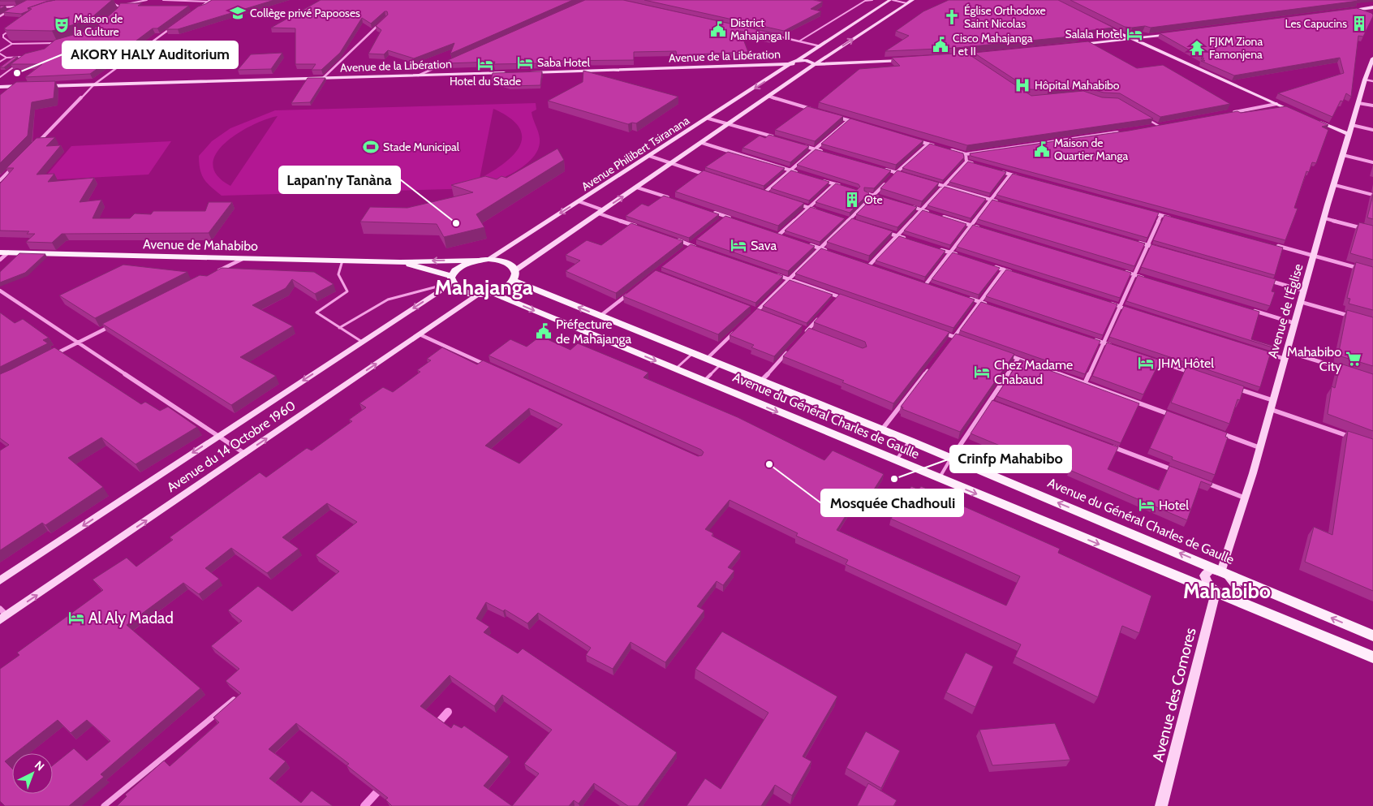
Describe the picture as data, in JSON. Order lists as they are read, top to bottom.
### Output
{
  "streets": {
    "main road": [
      "Avenue de la Libération",
      "Avenue Philibert Tsiranana",
      "Avenue de Mahabibo",
      "Avenue de l'Église",
      "Avenue du Général Charles de Gaulle",
      "Avenue du 14 Octobre 1960",
      "Avenue des Comores"
    ]
  },
  "crossings": [
    ["Avenue de la Libération", "Avenue Philibert Tsiranana"],
    ["Avenue Philibert Tsiranana", "Avenue du Général Charles de Gaulle"],
    ["Avenue Philibert Tsiranana", "Avenue du 14 Octobre 1960"],
    ["Avenue de l'Église", "Avenue du Général Charles de Gaulle"],
    ["Avenue du Général Charles de Gaulle", "Avenue du 14 Octobre 1960"],
    ["Avenue du Général Charles de Gaulle", "Avenue des Comores"]
  ],
  "districts": ["Mahajanga", "Mahabibo"],
  "places": {
    "school or university": ["Collège privé Papooses"],
    "church": ["Église Orthodoxe Saint Nicolas"],
    "building": ["Les Capucins", "Ote"],
    "theatre": ["Maison de la Culture"],
    "public building": [
      "District Mahajanga II",
      "Cisco Mahajanga I et II",
      "Maison de Quartier Manga",
      "Préfecture de Mahajanga"
    ],
    "hotel": [
      "Salala Hotel",
      "Saba Hotel",
      "Hotel du Stade",
      "Sava",
      "JHM Hôtel",
      "Chez Madame Chabaud",
      "Hotel",
      "Al Aly Madad"
    ],
    "temple": ["FJKM Ziona Famonjena"],
    "other": [
      "AKORY HALY Auditorium",
      "Lapan'ny Tanàna",
      "Mosquée Chadhouli",
      "Crinfp Mahabibo"
    ],
    "hospital": ["Hôpital Mahabibo"],
    "sports": ["Stade Municipal"],
    "supermarket": ["Mahabibo City"]
  },
  "north": "top right"
}
